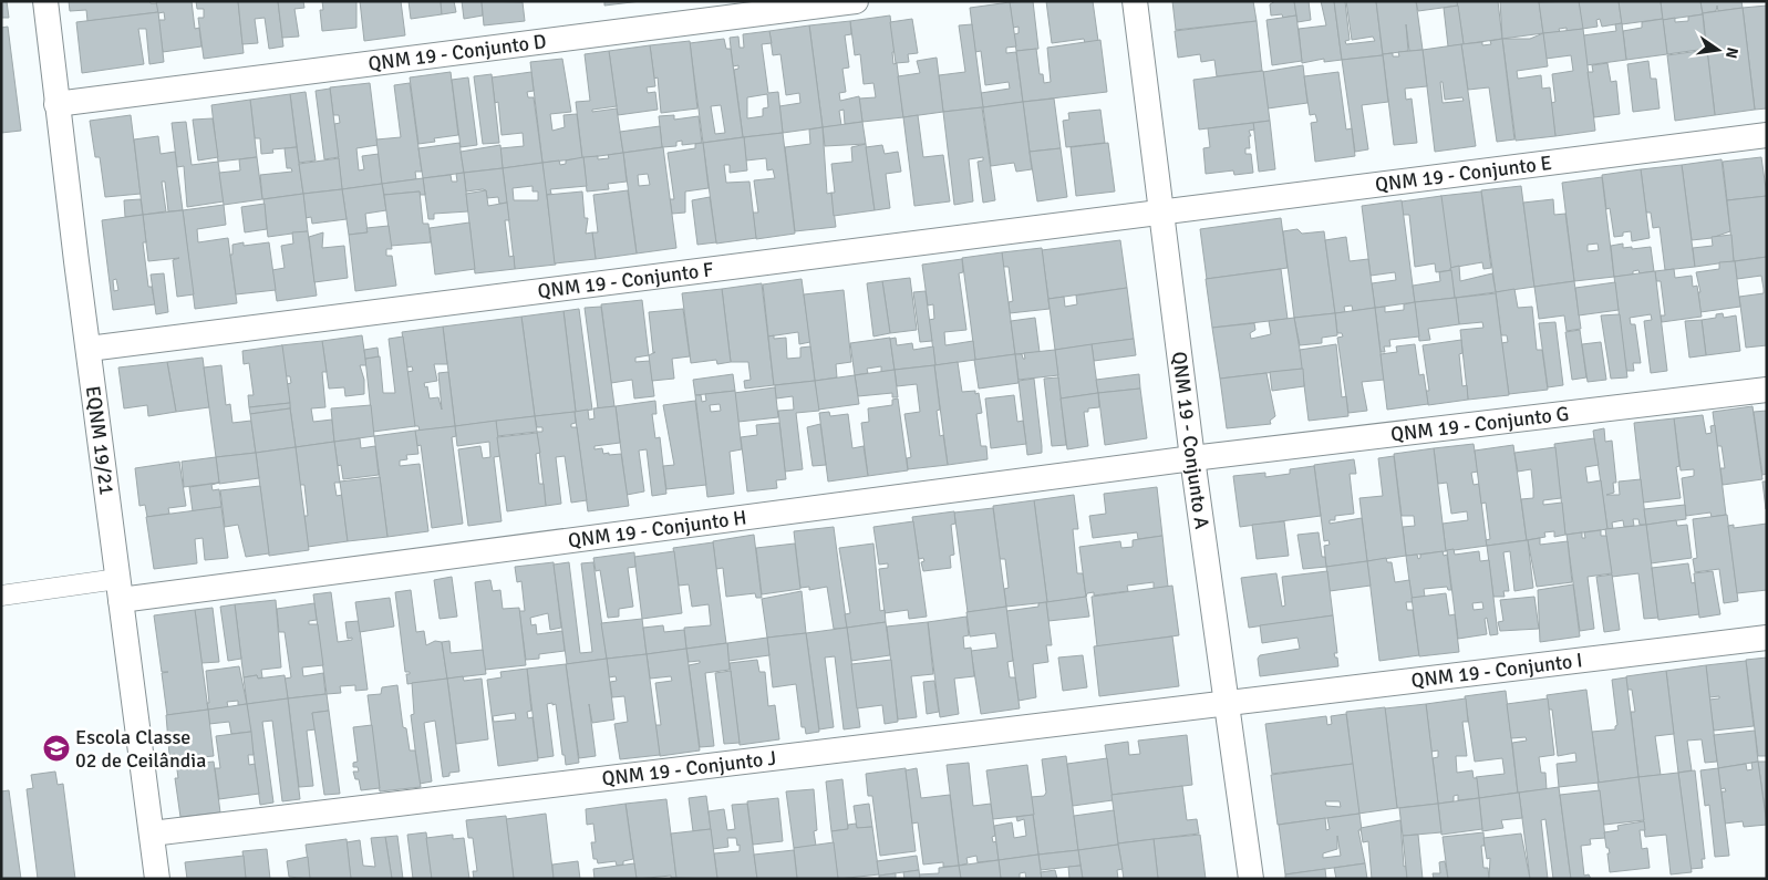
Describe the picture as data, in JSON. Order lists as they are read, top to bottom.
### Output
{
  "streets": {
    "street": [
      "QNM 19 - Conjunto D",
      "QNM 19 - Conjunto E",
      "QNM 19 - Conjunto F",
      "QNM 19 - Conjunto G",
      "EQNM 19/21",
      "QNM 19 - Conjunto A",
      "QNM 19 - Conjunto H",
      "QNM 19 - Conjunto I",
      "QNM 19 - Conjunto J"
    ]
  },
  "crossings": [
    ["QNM 19 - Conjunto D", "EQNM 19/21"],
    ["QNM 19 - Conjunto E", "QNM 19 - Conjunto F"],
    ["QNM 19 - Conjunto E", "QNM 19 - Conjunto A"],
    ["QNM 19 - Conjunto F", "EQNM 19/21"],
    ["QNM 19 - Conjunto F", "QNM 19 - Conjunto A"],
    ["QNM 19 - Conjunto G", "QNM 19 - Conjunto A"],
    ["QNM 19 - Conjunto G", "QNM 19 - Conjunto H"],
    ["EQNM 19/21", "QNM 19 - Conjunto H"],
    ["EQNM 19/21", "QNM 19 - Conjunto J"],
    ["QNM 19 - Conjunto A", "QNM 19 - Conjunto H"],
    ["QNM 19 - Conjunto A", "QNM 19 - Conjunto I"],
    ["QNM 19 - Conjunto A", "QNM 19 - Conjunto J"],
    ["QNM 19 - Conjunto I", "QNM 19 - Conjunto J"]
  ],
  "places": {
    "school or university": ["Escola Classe 02 de Ceilândia"]
  },
  "north": "right"
}
